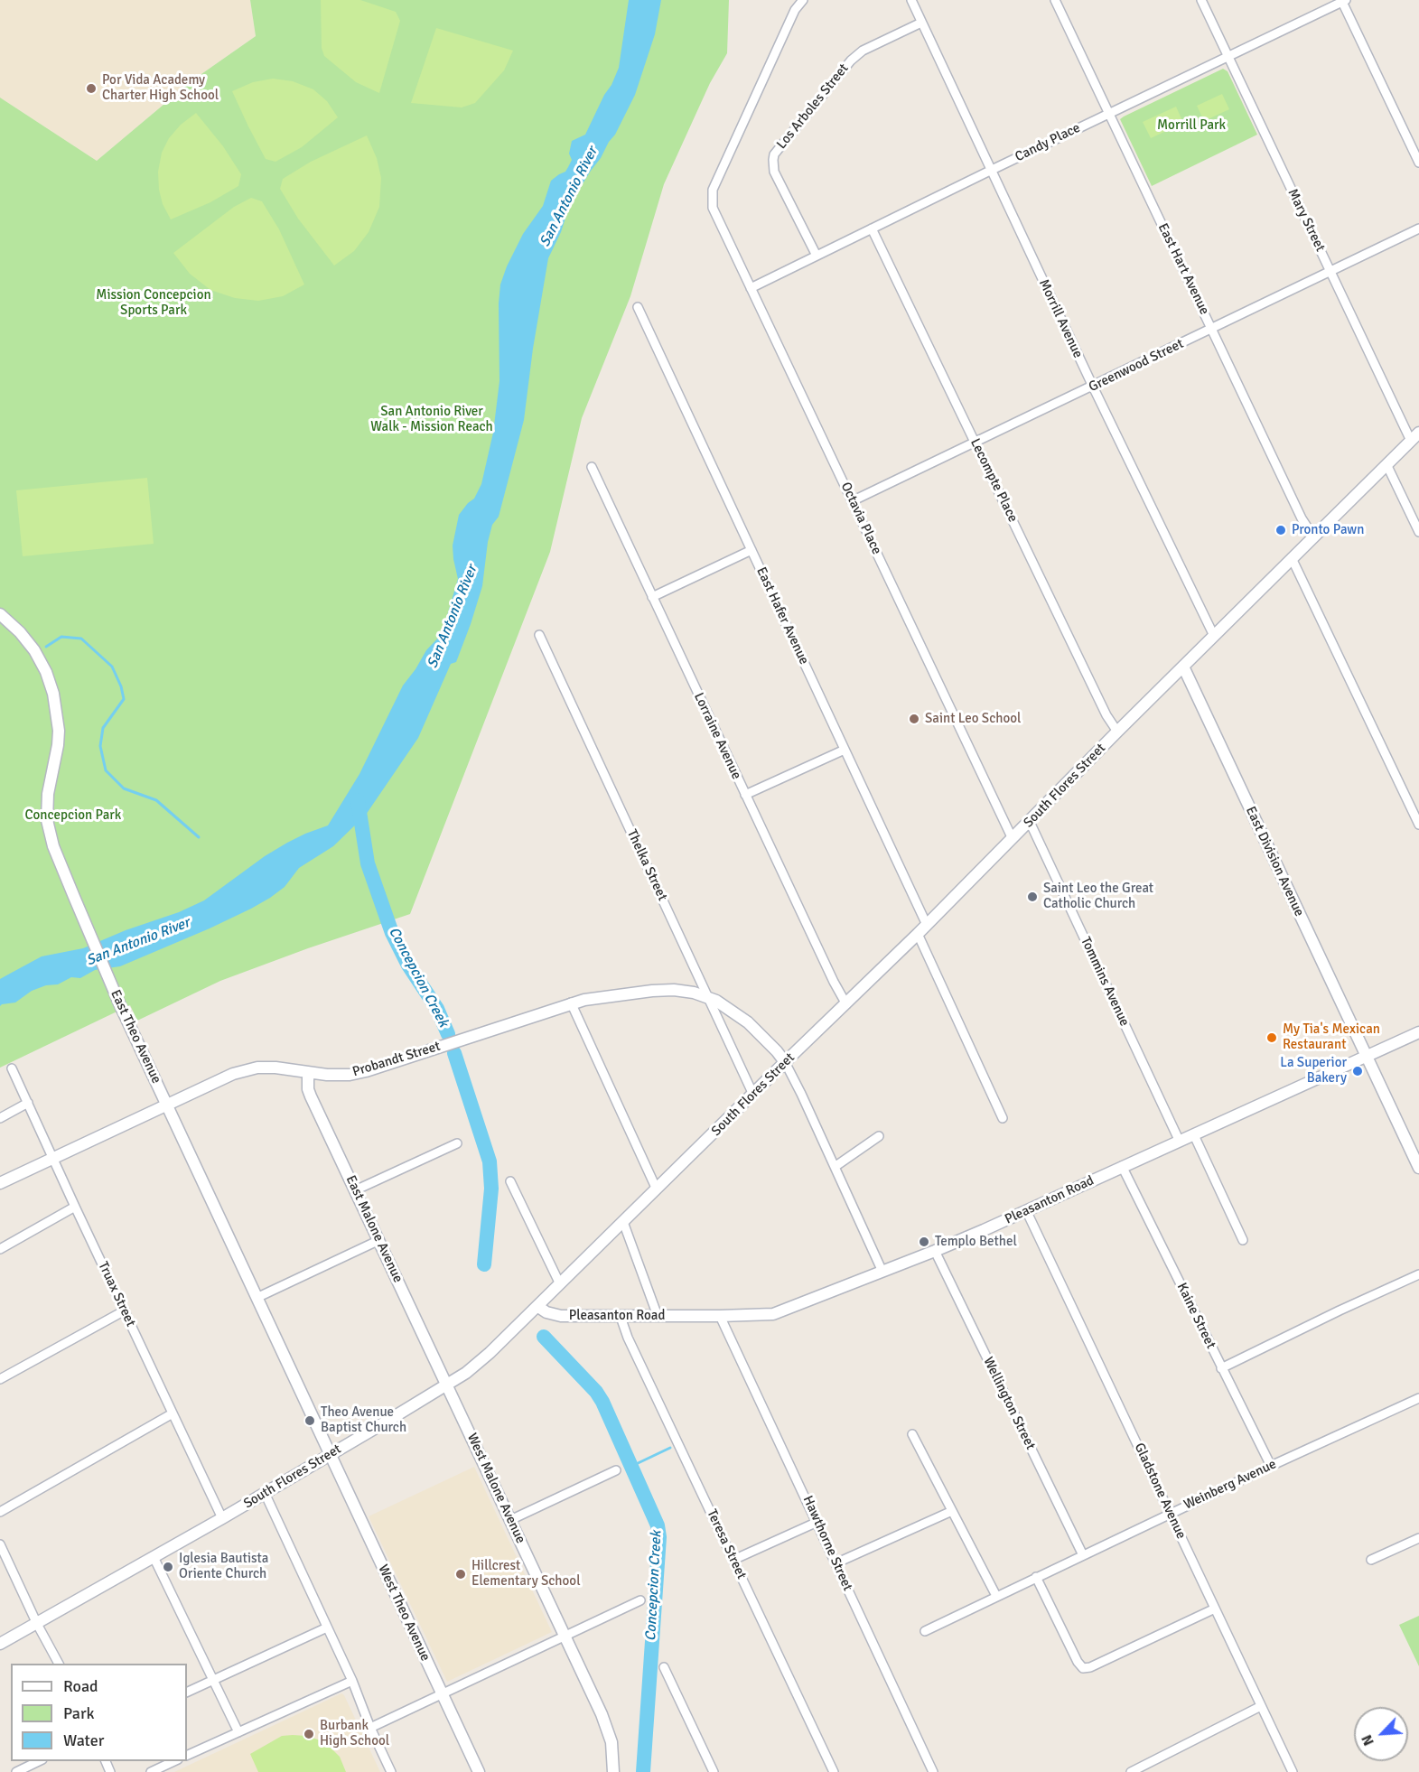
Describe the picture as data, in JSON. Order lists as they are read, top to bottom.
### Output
{
  "streets": {
    "main road": [
      "South Flores Street",
      "East Division Avenue",
      "East Theo Avenue",
      "Probandt Street",
      "Pleasanton Road",
      "East Malone Avenue",
      "West Malone Avenue",
      "West Theo Avenue"
    ],
    "street": [
      "Los Arboles Street",
      "Candy Place",
      "Mary Street",
      "East Hart Avenue",
      "Morrill Avenue",
      "Greenwood Street",
      "Lecompte Place",
      "Octavia Place",
      "East Hafer Avenue",
      "Lorraine Avenue",
      "Thelka Street",
      "Tommins Avenue",
      "Truax Street",
      "Kaine Street",
      "Wellington Street",
      "Weinberg Avenue",
      "Gladstone Avenue",
      "Hawthorne Street",
      "Teresa Street"
    ]
  },
  "crossings": [
    ["Los Arboles Street", "Candy Place"],
    ["Los Arboles Street", "Morrill Avenue"],
    ["Candy Place", "Mary Street"],
    ["Candy Place", "East Hart Avenue"],
    ["Candy Place", "Morrill Avenue"],
    ["Candy Place", "Lecompte Place"],
    ["Candy Place", "Octavia Place"],
    ["Mary Street", "Greenwood Street"],
    ["Mary Street", "South Flores Street"],
    ["East Hart Avenue", "Greenwood Street"],
    ["East Hart Avenue", "South Flores Street"],
    ["Morrill Avenue", "Greenwood Street"],
    ["Morrill Avenue", "South Flores Street"],
    ["Greenwood Street", "Lecompte Place"],
    ["Greenwood Street", "Octavia Place"],
    ["Lecompte Place", "South Flores Street"],
    ["Octavia Place", "South Flores Street"],
    ["East Hafer Avenue", "South Flores Street"],
    ["Lorraine Avenue", "South Flores Street"],
    ["South Flores Street", "East Division Avenue"],
    ["South Flores Street", "Thelka Street"],
    ["South Flores Street", "Tommins Avenue"],
    ["South Flores Street", "East Theo Avenue"],
    ["South Flores Street", "Probandt Street"],
    ["South Flores Street", "Pleasanton Road"],
    ["South Flores Street", "East Malone Avenue"],
    ["South Flores Street", "Truax Street"],
    ["South Flores Street", "West Malone Avenue"],
    ["South Flores Street", "West Theo Avenue"],
    ["East Division Avenue", "Pleasanton Road"],
    ["Thelka Street", "Probandt Street"],
    ["Tommins Avenue", "Pleasanton Road"],
    ["East Theo Avenue", "Probandt Street"],
    ["East Theo Avenue", "West Theo Avenue"],
    ["Probandt Street", "East Malone Avenue"],
    ["Probandt Street", "Truax Street"],
    ["Pleasanton Road", "Kaine Street"],
    ["Pleasanton Road", "Wellington Street"],
    ["Pleasanton Road", "Gladstone Avenue"],
    ["Pleasanton Road", "Hawthorne Street"],
    ["Pleasanton Road", "Teresa Street"],
    ["East Malone Avenue", "West Malone Avenue"],
    ["Kaine Street", "Weinberg Avenue"],
    ["Wellington Street", "Weinberg Avenue"],
    ["Weinberg Avenue", "Gladstone Avenue"]
  ],
  "water": ["San Antonio River", "Concepcion Creek"],
  "parks": [
    "Morrill Park",
    "Mission Concepcion Sports Park",
    "San Antonio River Walk - Mission Reach",
    "Concepcion Park"
  ],
  "places": [
    "Por Vida Academy Charter High School",
    "Pronto Pawn",
    "Saint Leo School",
    "Saint Leo the Great Catholic Church",
    "My Tia's Mexican Restaurant",
    "La Superior Bakery",
    "Templo Bethel",
    "Theo Avenue Baptist Church",
    "Iglesia Bautista Oriente Church",
    "Hillcrest Elementary School",
    "Burbank High School"
  ],
  "legend": ["Road", "Park", "Water"],
  "north": "bottom left"
}
